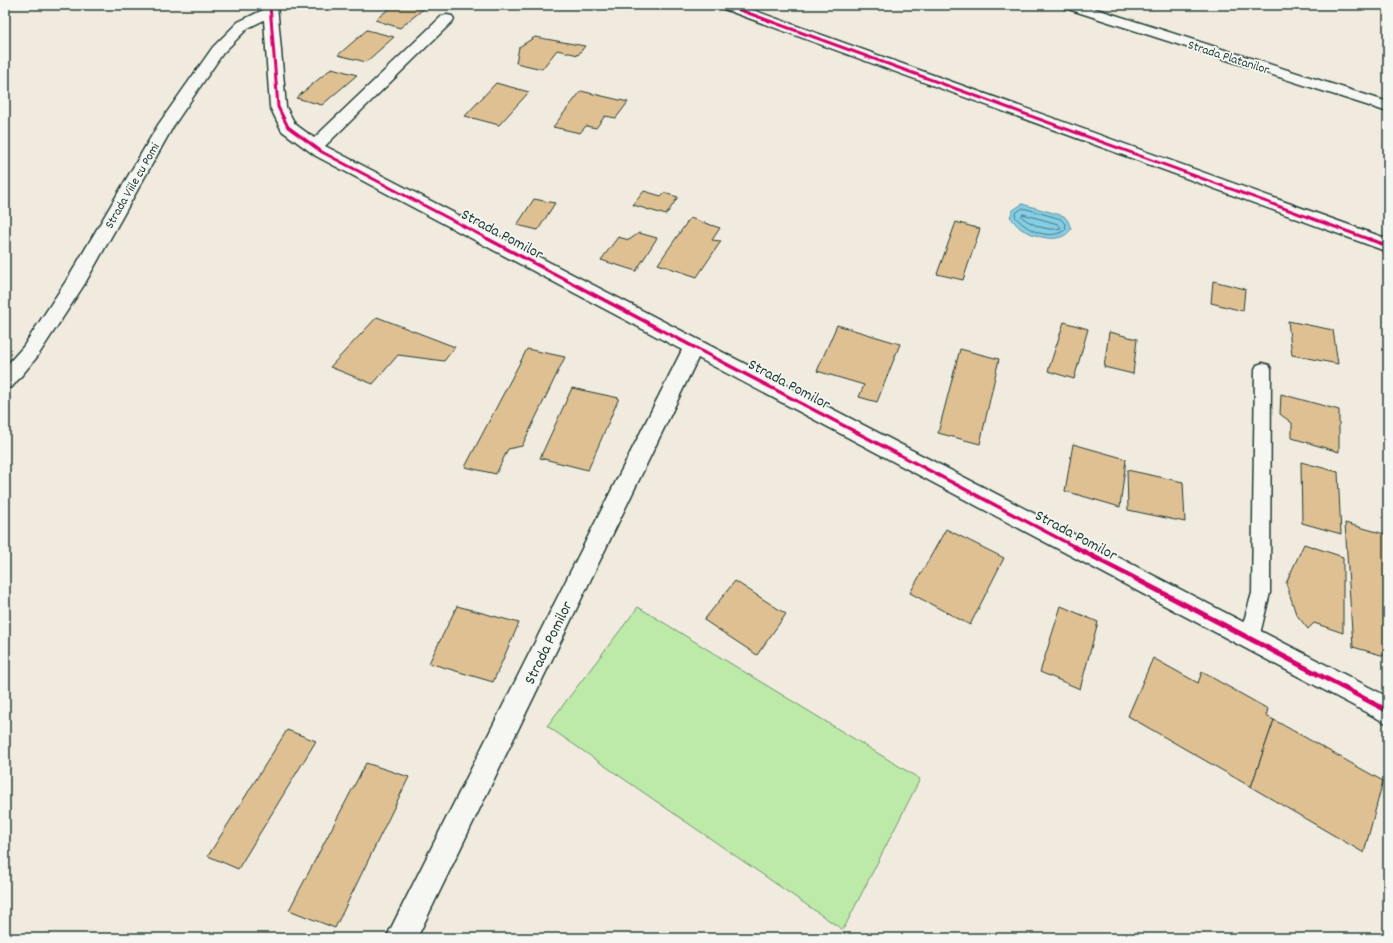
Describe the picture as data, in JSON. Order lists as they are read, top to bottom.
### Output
{
  "streets": {
    "street": ["Strada Platanilor", "Strada Viile cu Pomi", "Strada Pomilor"]
  },
  "crossings": [
    ["Strada Viile cu Pomi", "Strada Pomilor"]
  ]
}
